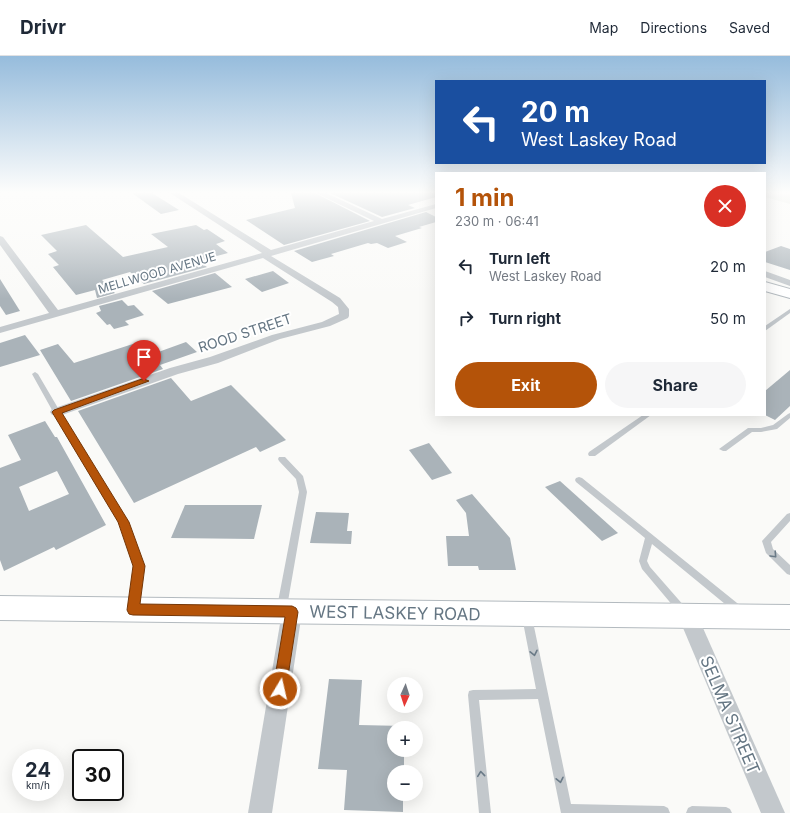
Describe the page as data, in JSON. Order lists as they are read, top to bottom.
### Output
{
  "streets": {
    "main road": ["WEST LASKEY ROAD"],
    "street": ["MELLWOOD AVENUE", "ROOD STREET", "SELMA STREET"]
  },
  "crossings": [
    ["MELLWOOD AVENUE", "ROOD STREET"],
    ["WEST LASKEY ROAD", "SELMA STREET"]
  ],
  "north": "bottom",
  "page": {
    "header": "Drivr",
    "nav": ["Map", "Directions", "Saved"],
    "turn": ["20 m", "West Laskey Road"],
    "heading": ["1 min", "230 m · 06:41"],
    "list": [
      {
        "name": "Turn left",
        "note": "West Laskey Road",
        "value": "20 m"
      },
      {
        "name": "Turn right",
        "value": "50 m"
      }
    ],
    "buttons": ["Exit", "Share"],
    "map_buttons": ["+", "−"],
    "speed": "24 km/h",
    "limit": "30"
  }
}
